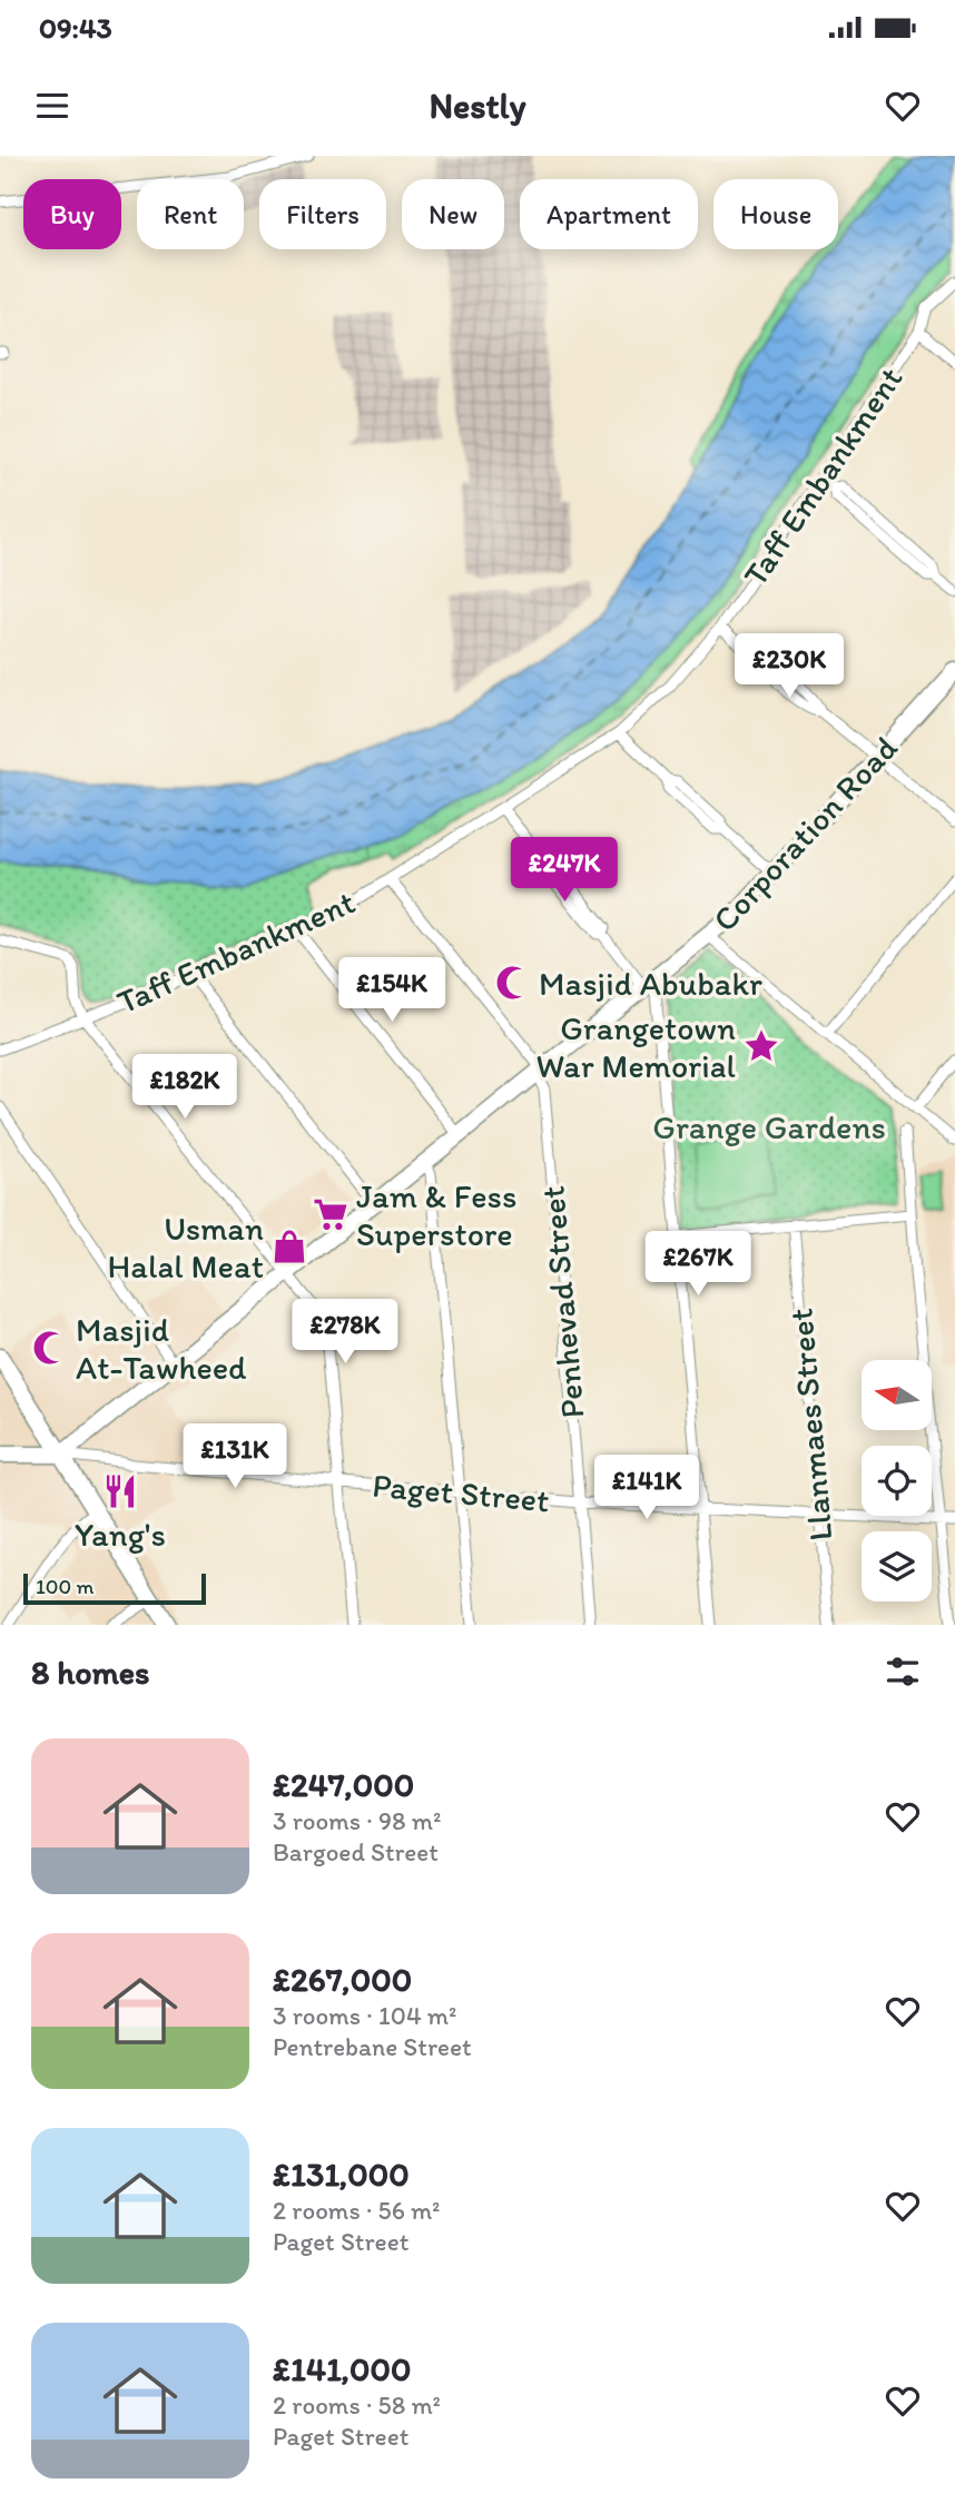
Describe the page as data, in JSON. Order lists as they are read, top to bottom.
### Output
{
  "streets": {
    "main road": ["Corporation Road"],
    "street": [
      "Taff Embankment",
      "Penhevad Street",
      "Llanmaes Street",
      "Paget Street"
    ]
  },
  "crossings": [
    ["Corporation Road", "Penhevad Street"],
    ["Corporation Road", "Paget Street"],
    ["Penhevad Street", "Paget Street"],
    ["Llanmaes Street", "Paget Street"]
  ],
  "parks": ["Grange Gardens"],
  "places": {
    "mosque": ["Masjid Abubakr", "Masjid At-Tawheed"],
    "place": ["Grangetown War Memorial"],
    "supermarket": ["Jam & Fess Superstore"],
    "shop": ["Usman Halal Meat"],
    "restaurant": ["Yang's"]
  },
  "scale_bar": "100 m",
  "north": "left",
  "page": {
    "status": "09:43",
    "header": "Nestly",
    "chip": [
      "Buy",
      "Rent",
      "Filters",
      "New",
      "Apartment",
      "House"
    ],
    "price": [
      "£230K",
      "£247K",
      "£154K",
      "£182K",
      "£267K",
      "£278K",
      "£131K",
      "£141K"
    ],
    "scale": "100 m",
    "heading": "8 homes",
    "list": [
      {
        "name": "£247,000",
        "note": "3 rooms · 98 m² · Bargoed Street"
      },
      {
        "name": "£267,000",
        "note": "3 rooms · 104 m² · Pentrebane Street"
      },
      {
        "name": "£131,000",
        "note": "2 rooms · 56 m² · Paget Street"
      },
      {
        "name": "£141,000",
        "note": "2 rooms · 58 m² · Paget Street"
      }
    ]
  }
}
